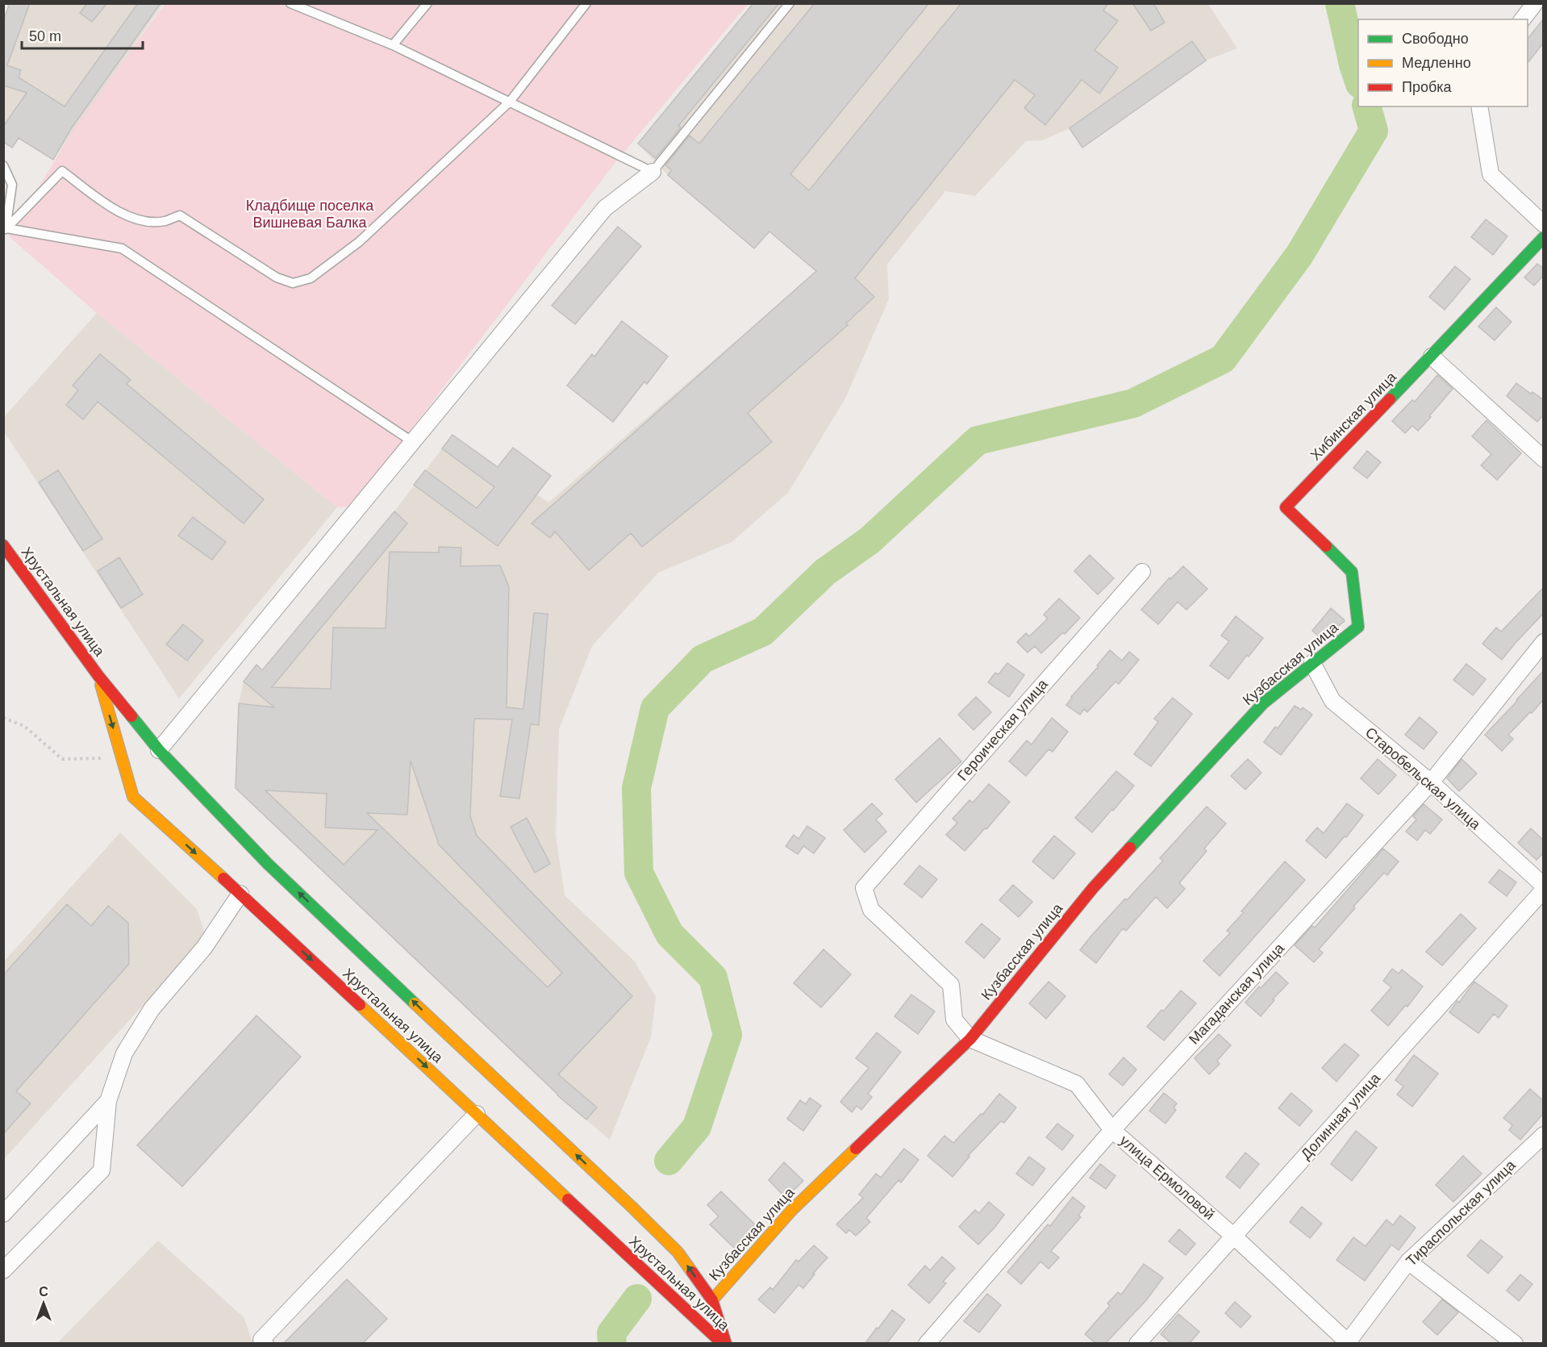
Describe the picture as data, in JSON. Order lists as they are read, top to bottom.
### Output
{
  "streets": {
    "street": [
      "Хибинская улица",
      "Хрустальная улица",
      "Кузбасская улица",
      "Героическая улица",
      "Старобельская улица",
      "Магаданская улица",
      "Долинная улица",
      "улица Ермоловой",
      "Тираспольская улица"
    ]
  },
  "crossings": [
    ["Хибинская улица", "Кузбасская улица"],
    ["Хрустальная улица", "Кузбасская улица"],
    ["Кузбасская улица", "Героическая улица"],
    ["Кузбасская улица", "Старобельская улица"],
    ["Кузбасская улица", "улица Ермоловой"],
    ["Героическая улица", "улица Ермоловой"],
    ["Старобельская улица", "Магаданская улица"],
    ["Старобельская улица", "Долинная улица"],
    ["Магаданская улица", "улица Ермоловой"],
    ["Долинная улица", "улица Ермоловой"],
    ["улица Ермоловой", "Тираспольская улица"]
  ],
  "parks": ["Кладбище поселка Вишневая Балка"],
  "legend": ["Свободно", "Медленно", "Пробка"],
  "scale_bar": "50 m",
  "north": "top"
}
